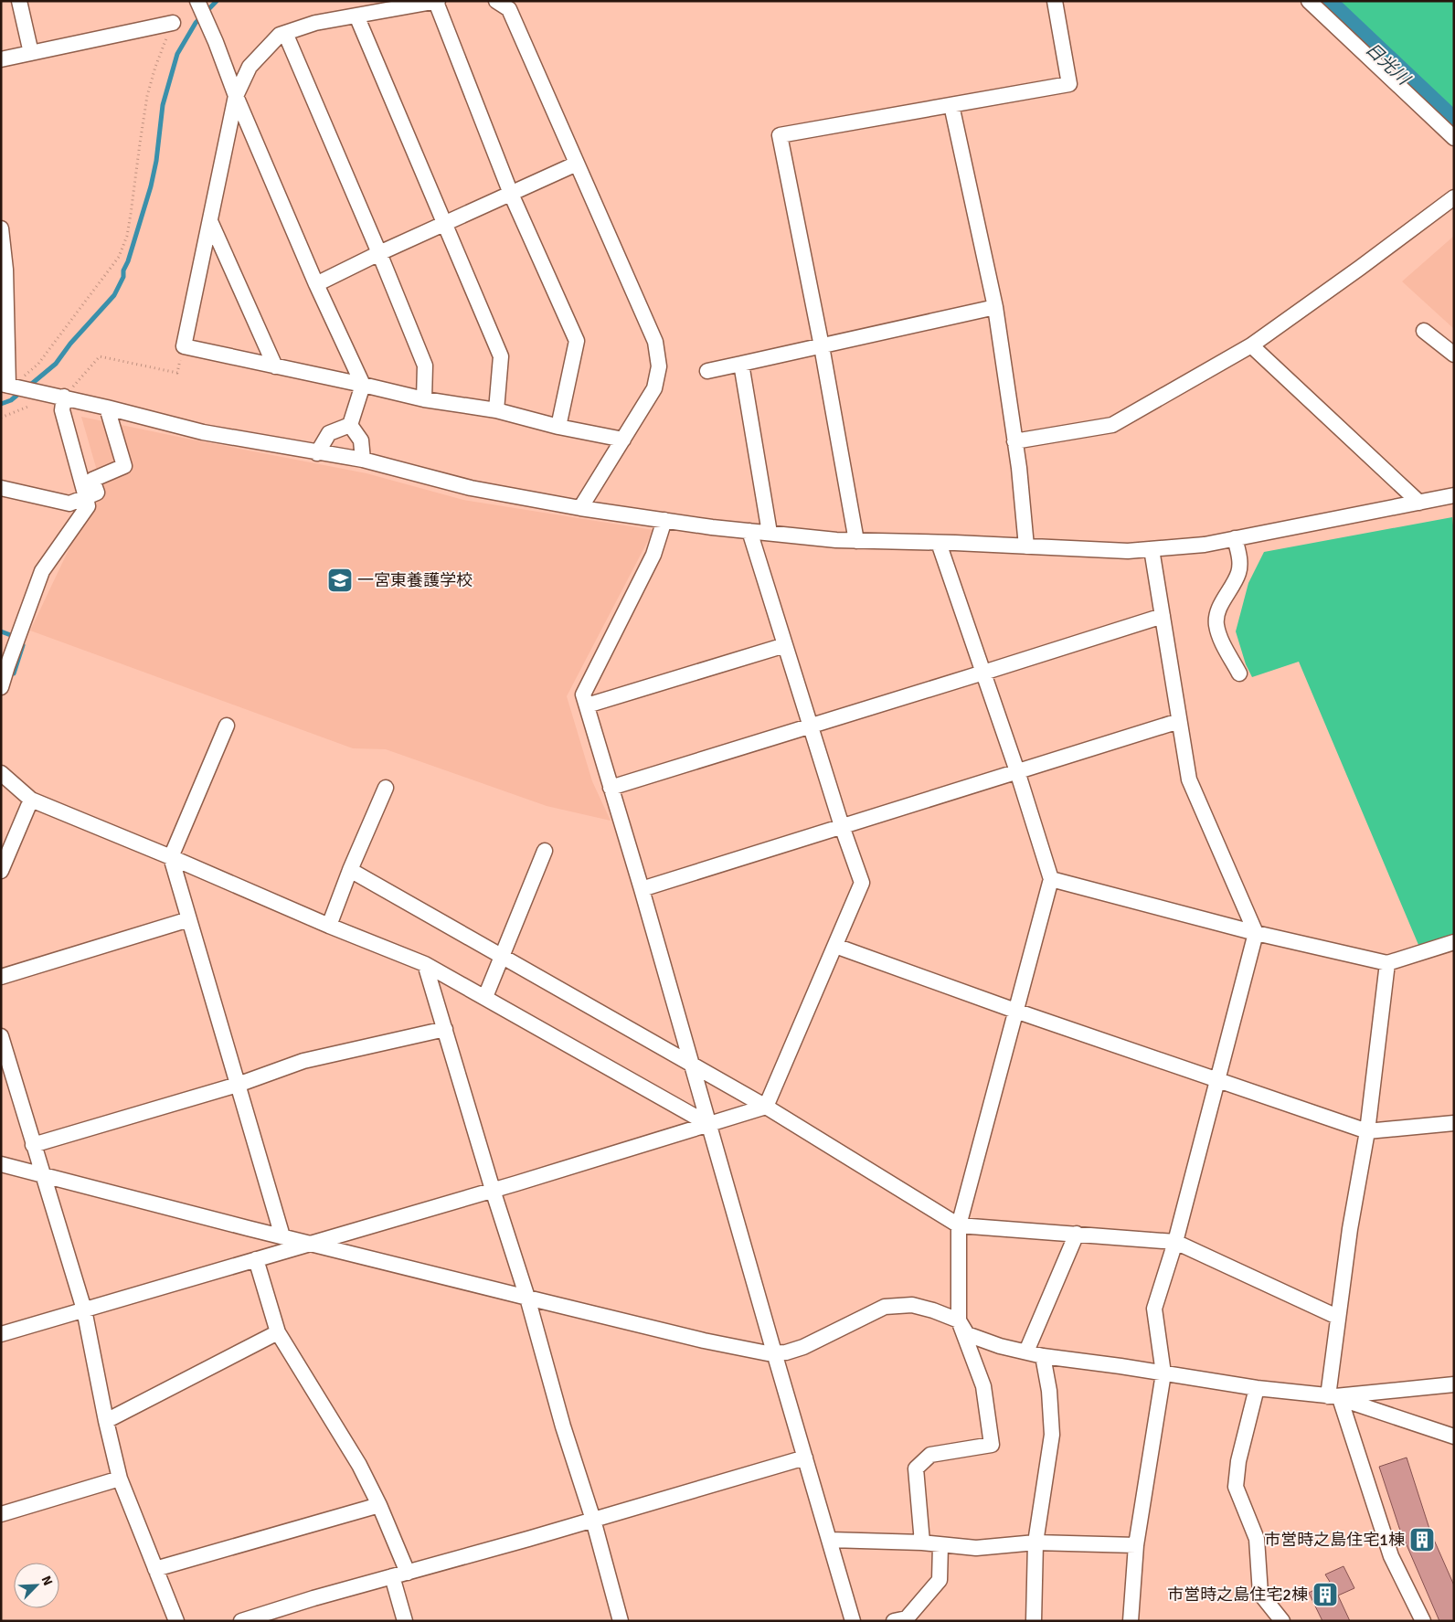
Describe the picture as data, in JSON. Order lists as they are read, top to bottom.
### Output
{
  "water": ["日光川"],
  "places": {
    "school or university": ["一宮東養護学校"],
    "building": ["市営時之島住宅1棟", "市営時之島住宅2棟"]
  },
  "north": "top right"
}
